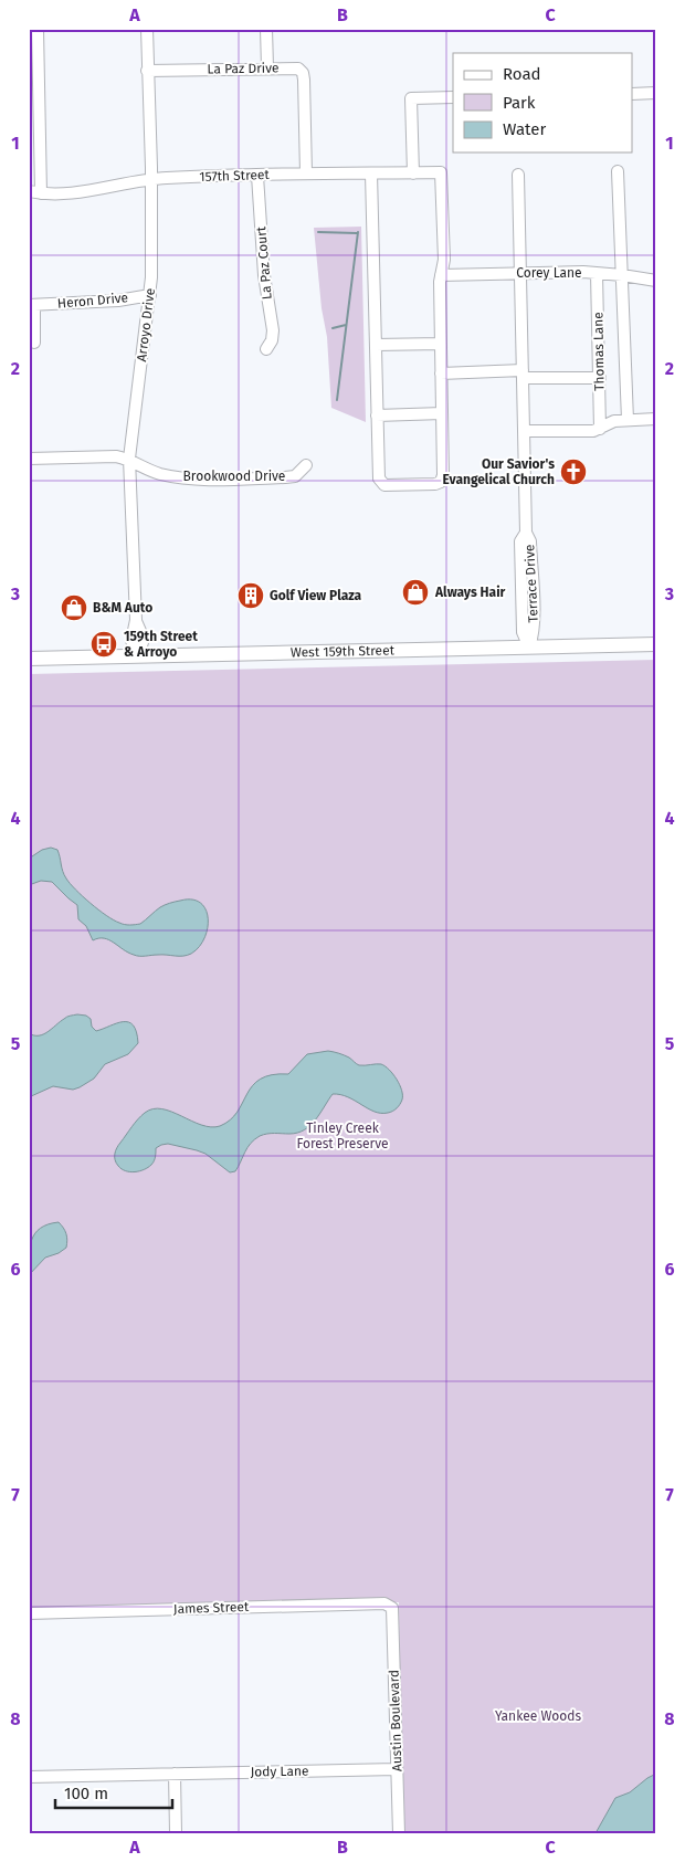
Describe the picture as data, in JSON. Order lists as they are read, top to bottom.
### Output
{
  "streets": {
    "main road": ["West 159th Street"],
    "street": [
      "La Paz Drive",
      "157th Street",
      "La Paz Court",
      "Corey Lane",
      "Heron Drive",
      "Arroyo Drive",
      "Thomas Lane",
      "Brookwood Drive",
      "Terrace Drive",
      "James Street",
      "Austin Boulevard",
      "Jody Lane"
    ]
  },
  "crossings": [
    ["La Paz Drive", "157th Street"],
    ["La Paz Drive", "Arroyo Drive"],
    ["157th Street", "La Paz Court"],
    ["157th Street", "Corey Lane"],
    ["157th Street", "Arroyo Drive"],
    ["Corey Lane", "Thomas Lane"],
    ["Corey Lane", "Terrace Drive"],
    ["Heron Drive", "Arroyo Drive"],
    ["Arroyo Drive", "Brookwood Drive"],
    ["Arroyo Drive", "West 159th Street"],
    ["Terrace Drive", "West 159th Street"],
    ["James Street", "Austin Boulevard"],
    ["Austin Boulevard", "Jody Lane"]
  ],
  "parks": ["Tinley Creek Forest Preserve", "Yankee Woods"],
  "places": {
    "church": ["Our Savior's Evangelical Church"],
    "shop": ["Always Hair", "B&M Auto"],
    "building": ["Golf View Plaza"],
    "bus stop": ["159th Street & Arroyo"]
  },
  "legend": ["Road", "Park", "Water"],
  "scale_bar": "100 m",
  "grid": {
    "columns": ["A", "B", "C"],
    "rows": [
      "1",
      "2",
      "3",
      "4",
      "5",
      "6",
      "7",
      "8"
    ]
  }
}
